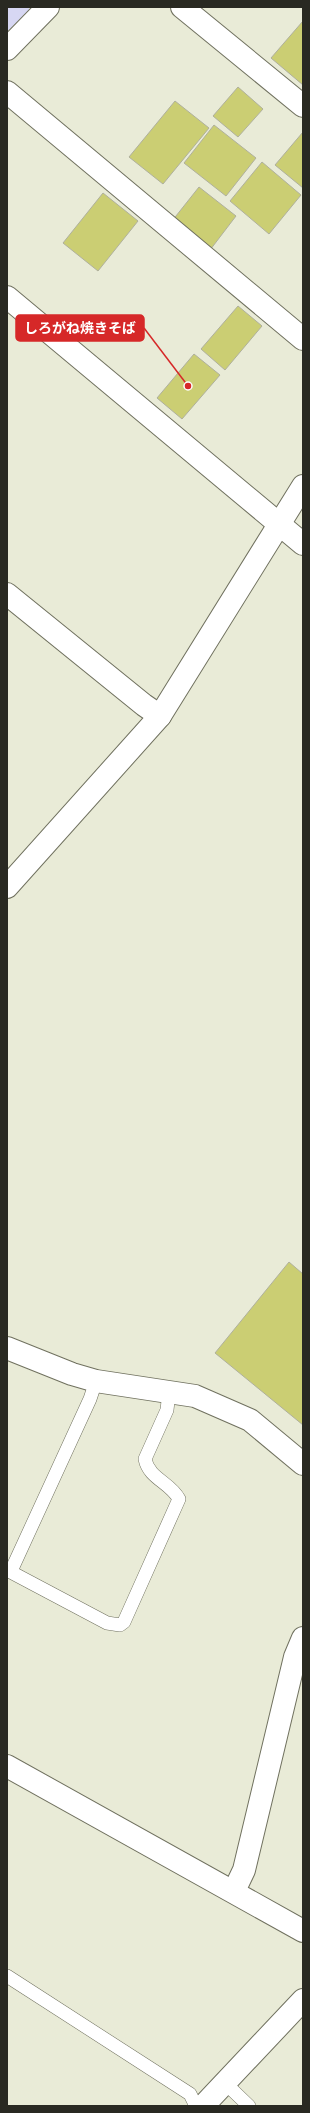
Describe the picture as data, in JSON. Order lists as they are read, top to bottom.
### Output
{
  "places": ["しろがね焼きそば"]
}
